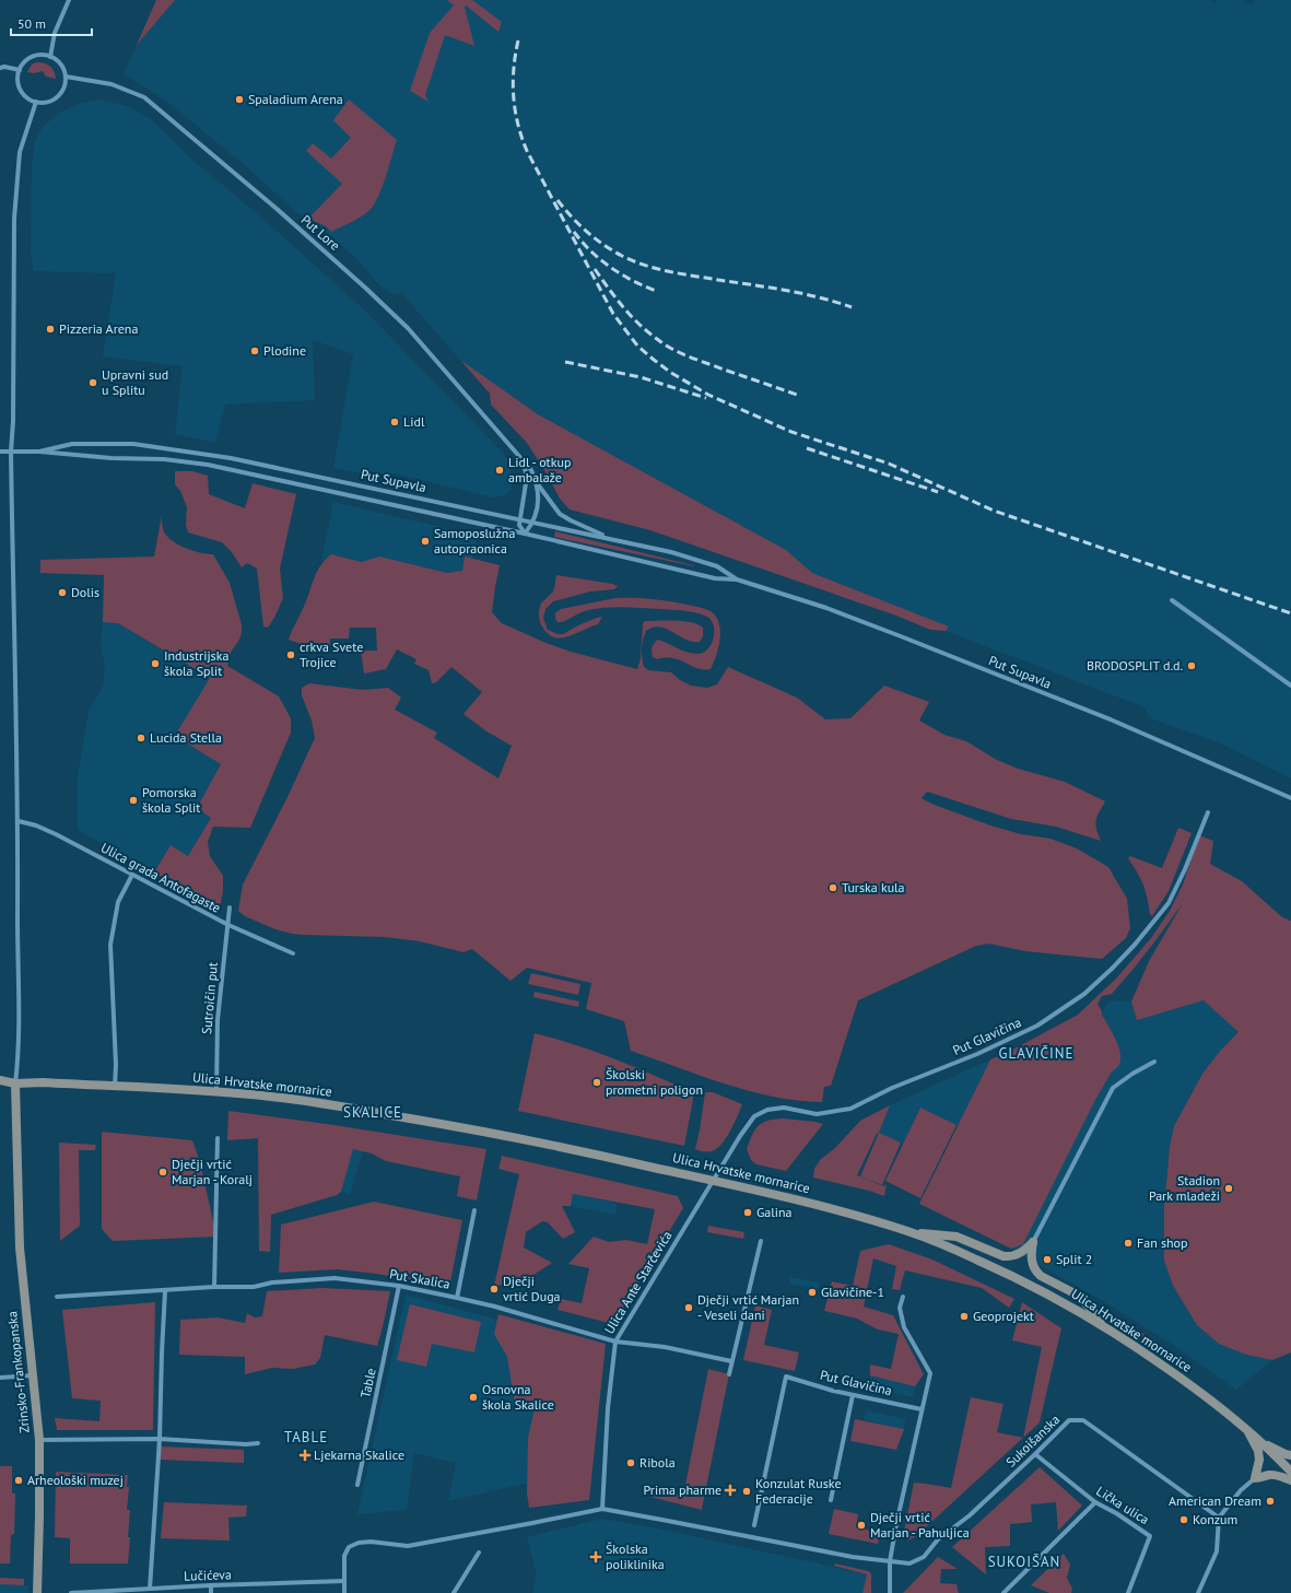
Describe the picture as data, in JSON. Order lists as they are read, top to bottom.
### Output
{
  "streets": {
    "main road": ["Ulica Hrvatske mornarice", "Zrinsko-Frankopanska"],
    "street": [
      "Put Lore",
      "Put Supavla",
      "Ulica grada Antofagaste",
      "Sutroičin put",
      "Put Glavičina",
      "Put Skalica",
      "Ulica Ante Starčevića",
      "Table",
      "Sukoišanska",
      "Lička ulica",
      "Lučićeva"
    ]
  },
  "crossings": [
    ["Put Lore", "Put Supavla"],
    ["Put Lore", "Zrinsko-Frankopanska"],
    ["Put Supavla", "Zrinsko-Frankopanska"],
    ["Ulica grada Antofagaste", "Sutroičin put"],
    ["Ulica grada Antofagaste", "Zrinsko-Frankopanska"],
    ["Sutroičin put", "Ulica Hrvatske mornarice"],
    ["Put Glavičina", "Ulica Hrvatske mornarice"],
    ["Put Glavičina", "Ulica Ante Starčevića"],
    ["Ulica Hrvatske mornarice", "Ulica Ante Starčevića"],
    ["Ulica Hrvatske mornarice", "Zrinsko-Frankopanska"],
    ["Put Skalica", "Ulica Ante Starčevića"],
    ["Put Skalica", "Table"],
    ["Sukoišanska", "Lička ulica"]
  ],
  "districts": [
    "GLAVIČINE",
    "SKALICE",
    "TABLE",
    "SUKOIŠAN"
  ],
  "places": {
    "other": [
      "Spaladium Arena",
      "Pizzeria Arena",
      "Plodine",
      "Upravni sud u Splitu",
      "Lidl",
      "Lidl - otkup ambalaže",
      "Samoposlužna autopraonica",
      "Dolis",
      "crkva Svete Trojice",
      "Industrijska škola Split",
      "BRODOSPLIT d.d.",
      "Lucida Stella",
      "Pomorska škola Split",
      "Turska kula",
      "Školski prometni poligon",
      "Dječji vrtić Marjan - Koralj",
      "Stadion Park mladeži",
      "Galina",
      "Fan shop",
      "Split 2",
      "Dječji vrtić Duga",
      "Glavičine-1",
      "Dječji vrtić Marjan - Veseli dani",
      "Geoprojekt",
      "Osnovna škola Skalice",
      "Ribola",
      "Arheološki muzej",
      "Konzulat Ruske Federacije",
      "American Dream",
      "Konzum",
      "Dječji vrtić Marjan - Pahuljica"
    ],
    "health": ["Ljekarna Skalice", "Prima pharme", "Školska poliklinika"]
  },
  "scale_bar": "50 m"
}
